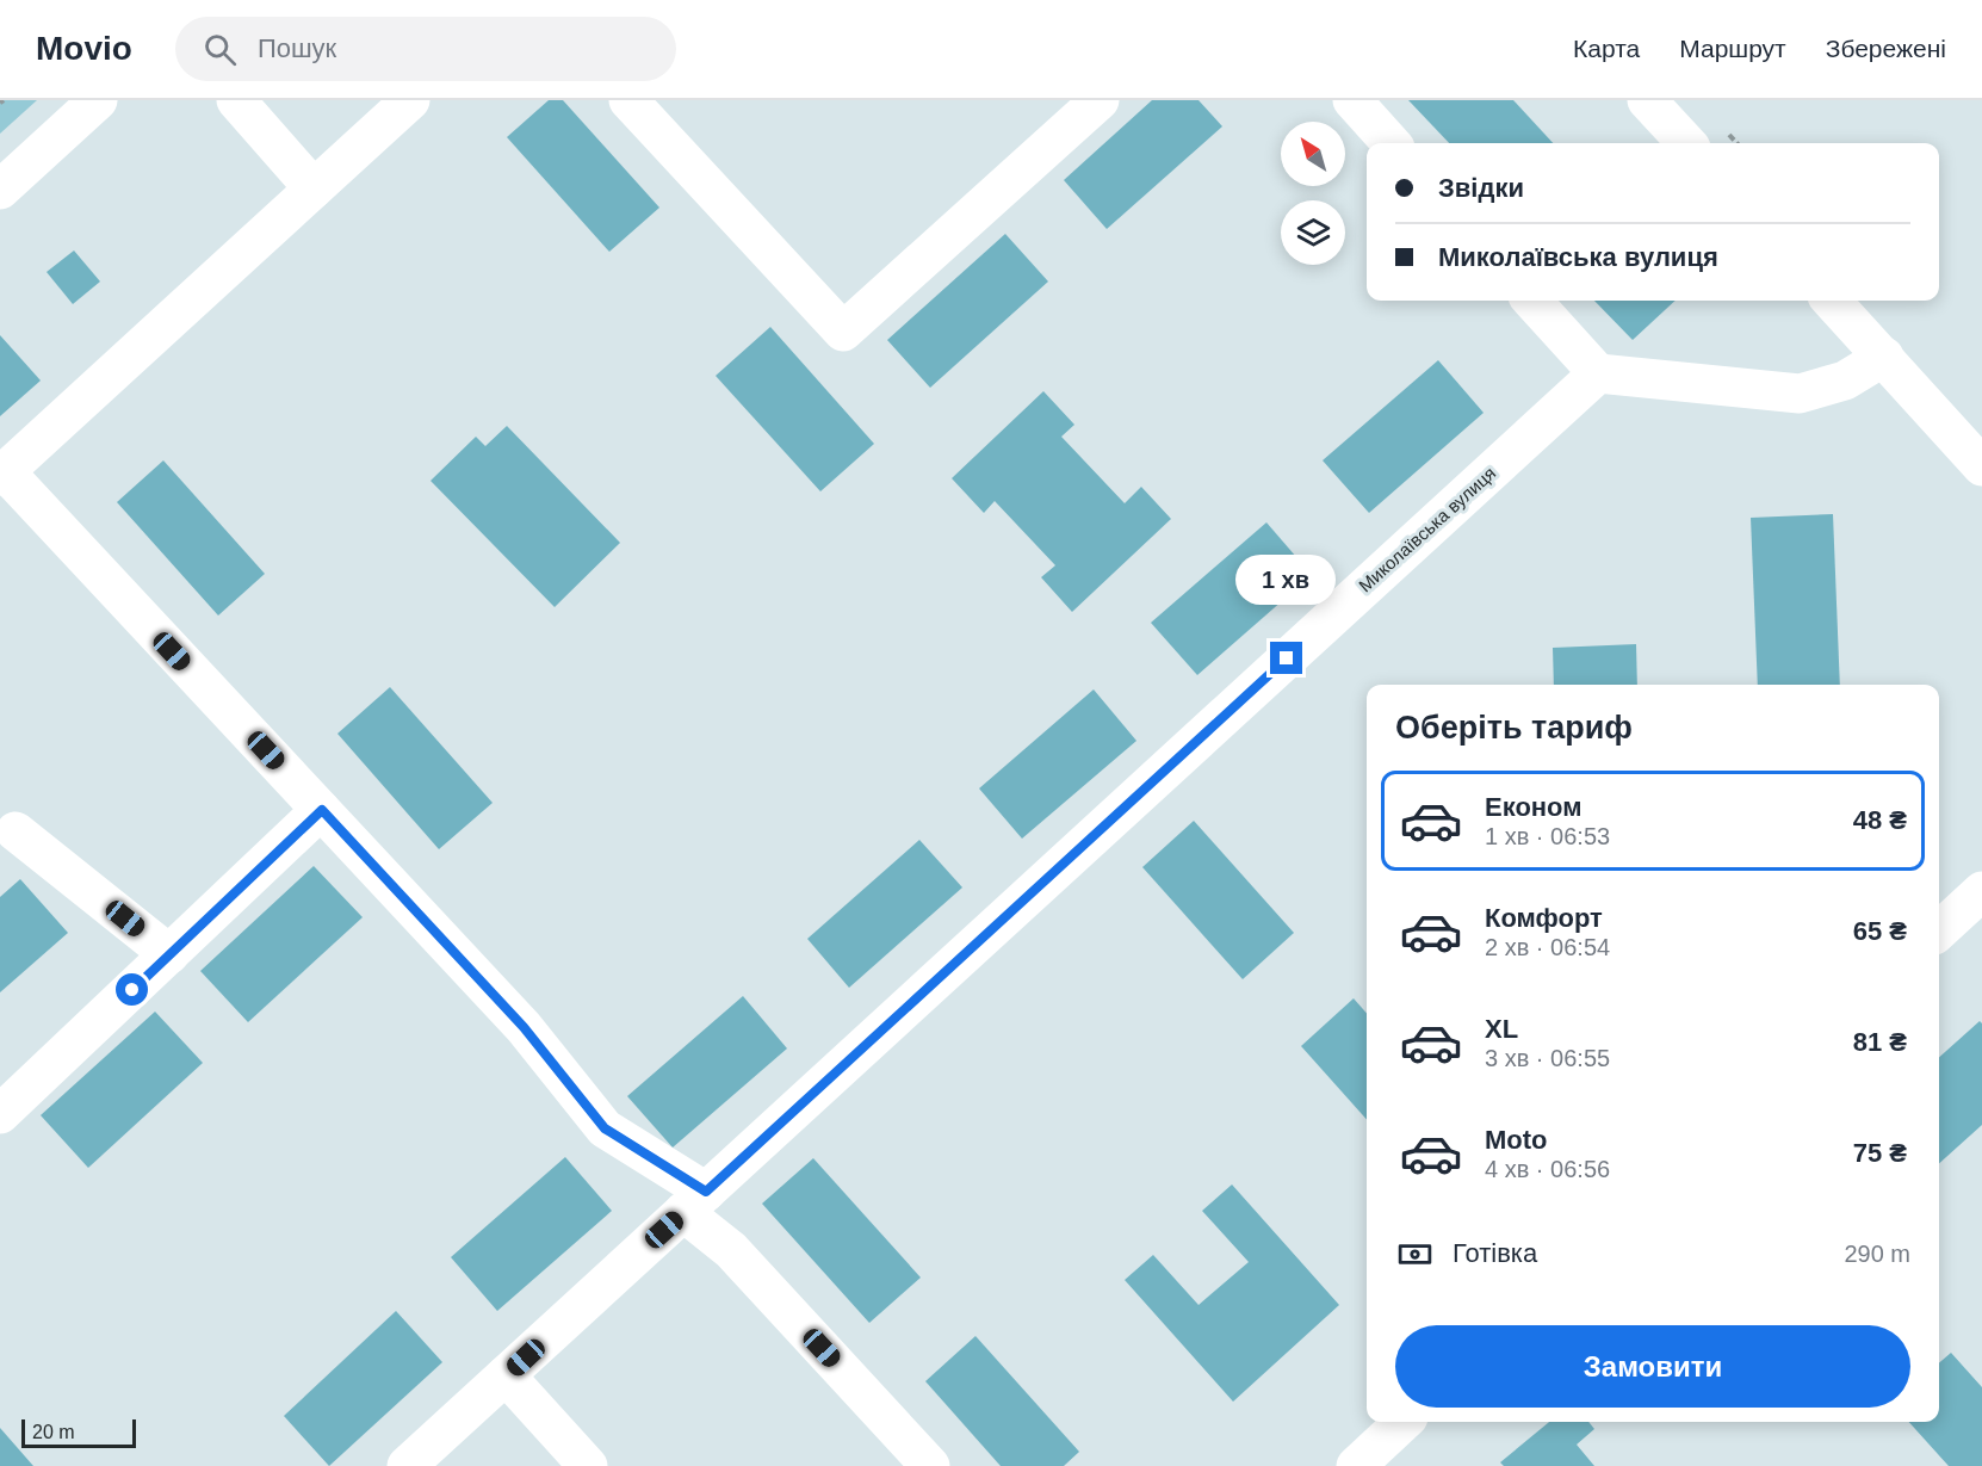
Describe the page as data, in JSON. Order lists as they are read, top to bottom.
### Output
{
  "streets": {
    "street": ["Миколаївська вулиця"]
  },
  "scale_bar": "20 m",
  "north": "top left",
  "page": {
    "header": "Movio",
    "search": "Пошук",
    "nav": ["Карта", "Маршрут", "Збережені"],
    "banner": ["Звідки", "Миколаївська вулиця"],
    "bubble": "1 хв",
    "heading": "Оберіть тариф",
    "list": [
      {
        "name": "Економ",
        "note": "1 хв · 06:53",
        "value": "48 ₴"
      },
      {
        "name": "Комфорт",
        "note": "2 хв · 06:54",
        "value": "65 ₴"
      },
      {
        "name": "XL",
        "note": "3 хв · 06:55",
        "value": "81 ₴"
      },
      {
        "name": "Moto",
        "note": "4 хв · 06:56",
        "value": "75 ₴"
      }
    ],
    "pay": ["Готівка", "290 m"],
    "buttons": "Замовити",
    "scale": "20 m"
  }
}
